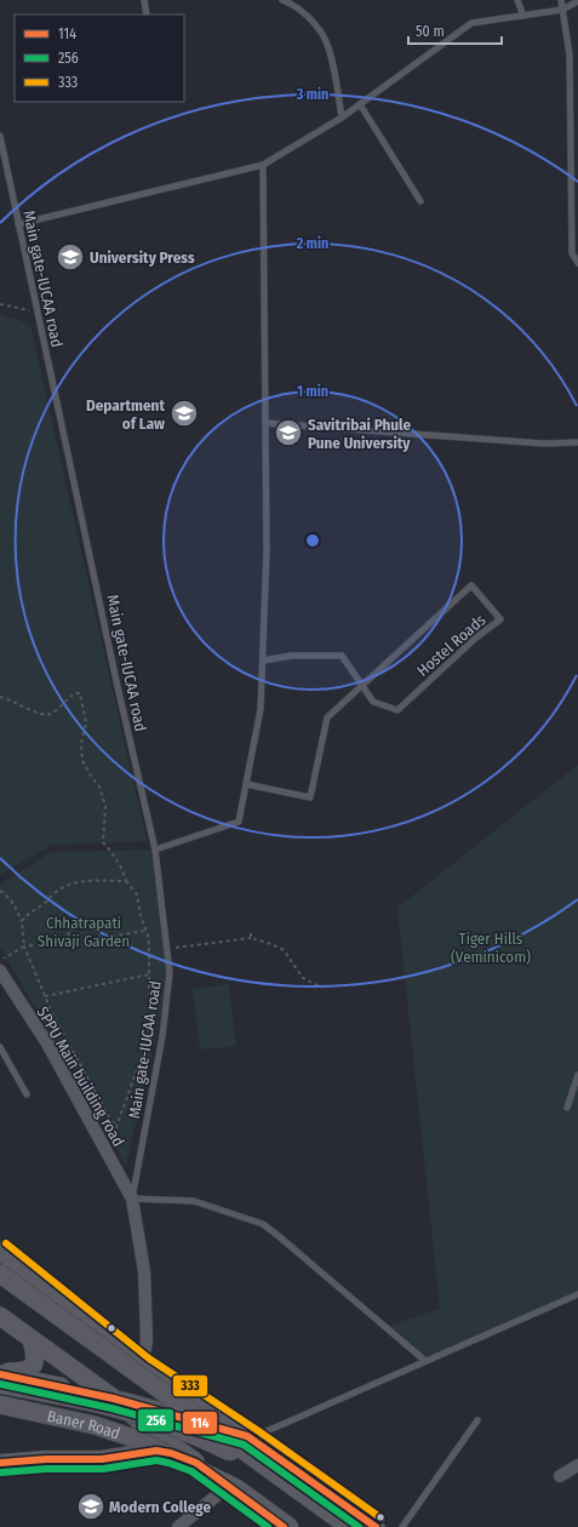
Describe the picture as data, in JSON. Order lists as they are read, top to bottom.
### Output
{
  "streets": {
    "main road": ["Baner Road"],
    "street": ["SPPU Main building road"],
    "lane": ["Main gate-IUCAA road", "Hostel Roads"]
  },
  "crossings": [
    ["Main gate-IUCAA road", "SPPU Main building road"]
  ],
  "parks": ["Chhatrapati Shivaji Garden", "Tiger Hills (Veminicom)"],
  "places": {
    "school or university": [
      "University Press",
      "Department of Law",
      "Savitribai Phule Pune University",
      "Modern College"
    ]
  },
  "lines": ["transit line 333", "transit line 114", "transit line 256"],
  "legend": ["114", "256", "333"],
  "scale_bar": "50 m",
  "rings": ["3 min", "2 min", "1 min"]
}
